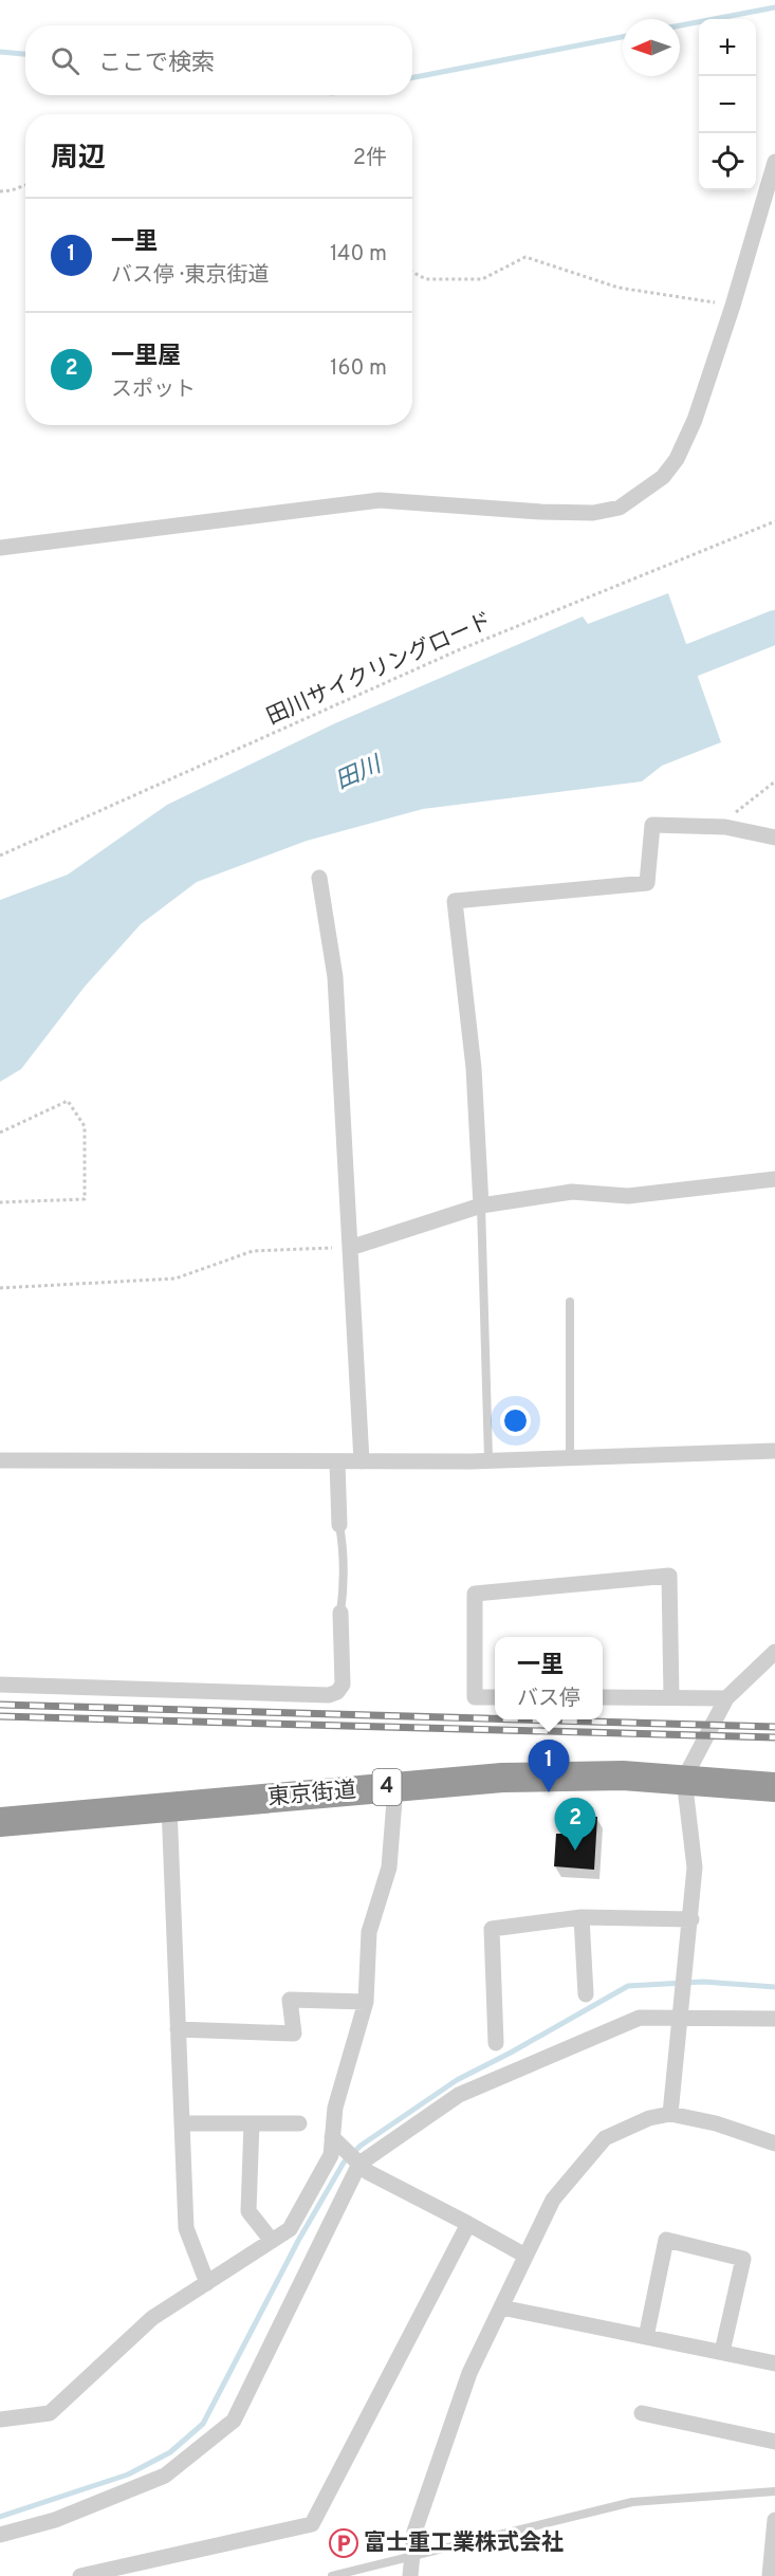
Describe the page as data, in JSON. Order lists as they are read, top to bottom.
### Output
{
  "streets": {
    "highway": ["4", "東京街道"],
    "path": ["田川サイクリングロード"]
  },
  "water": ["田川"],
  "places": {
    "parking": ["富士重工業株式会社"]
  },
  "north": "left",
  "page": {
    "map_buttons": ["+", "−"],
    "search": "ここで検索",
    "heading": ["周辺", "2件"],
    "list": [
      {
        "mark": "1",
        "name": "一里",
        "note": "バス停 · 東京街道",
        "value": "140 m"
      },
      {
        "mark": "2",
        "name": "一里屋",
        "note": "スポット",
        "value": "160 m"
      }
    ],
    "popup": ["一里", "バス停"],
    "pins": ["1", "2"]
  }
}
